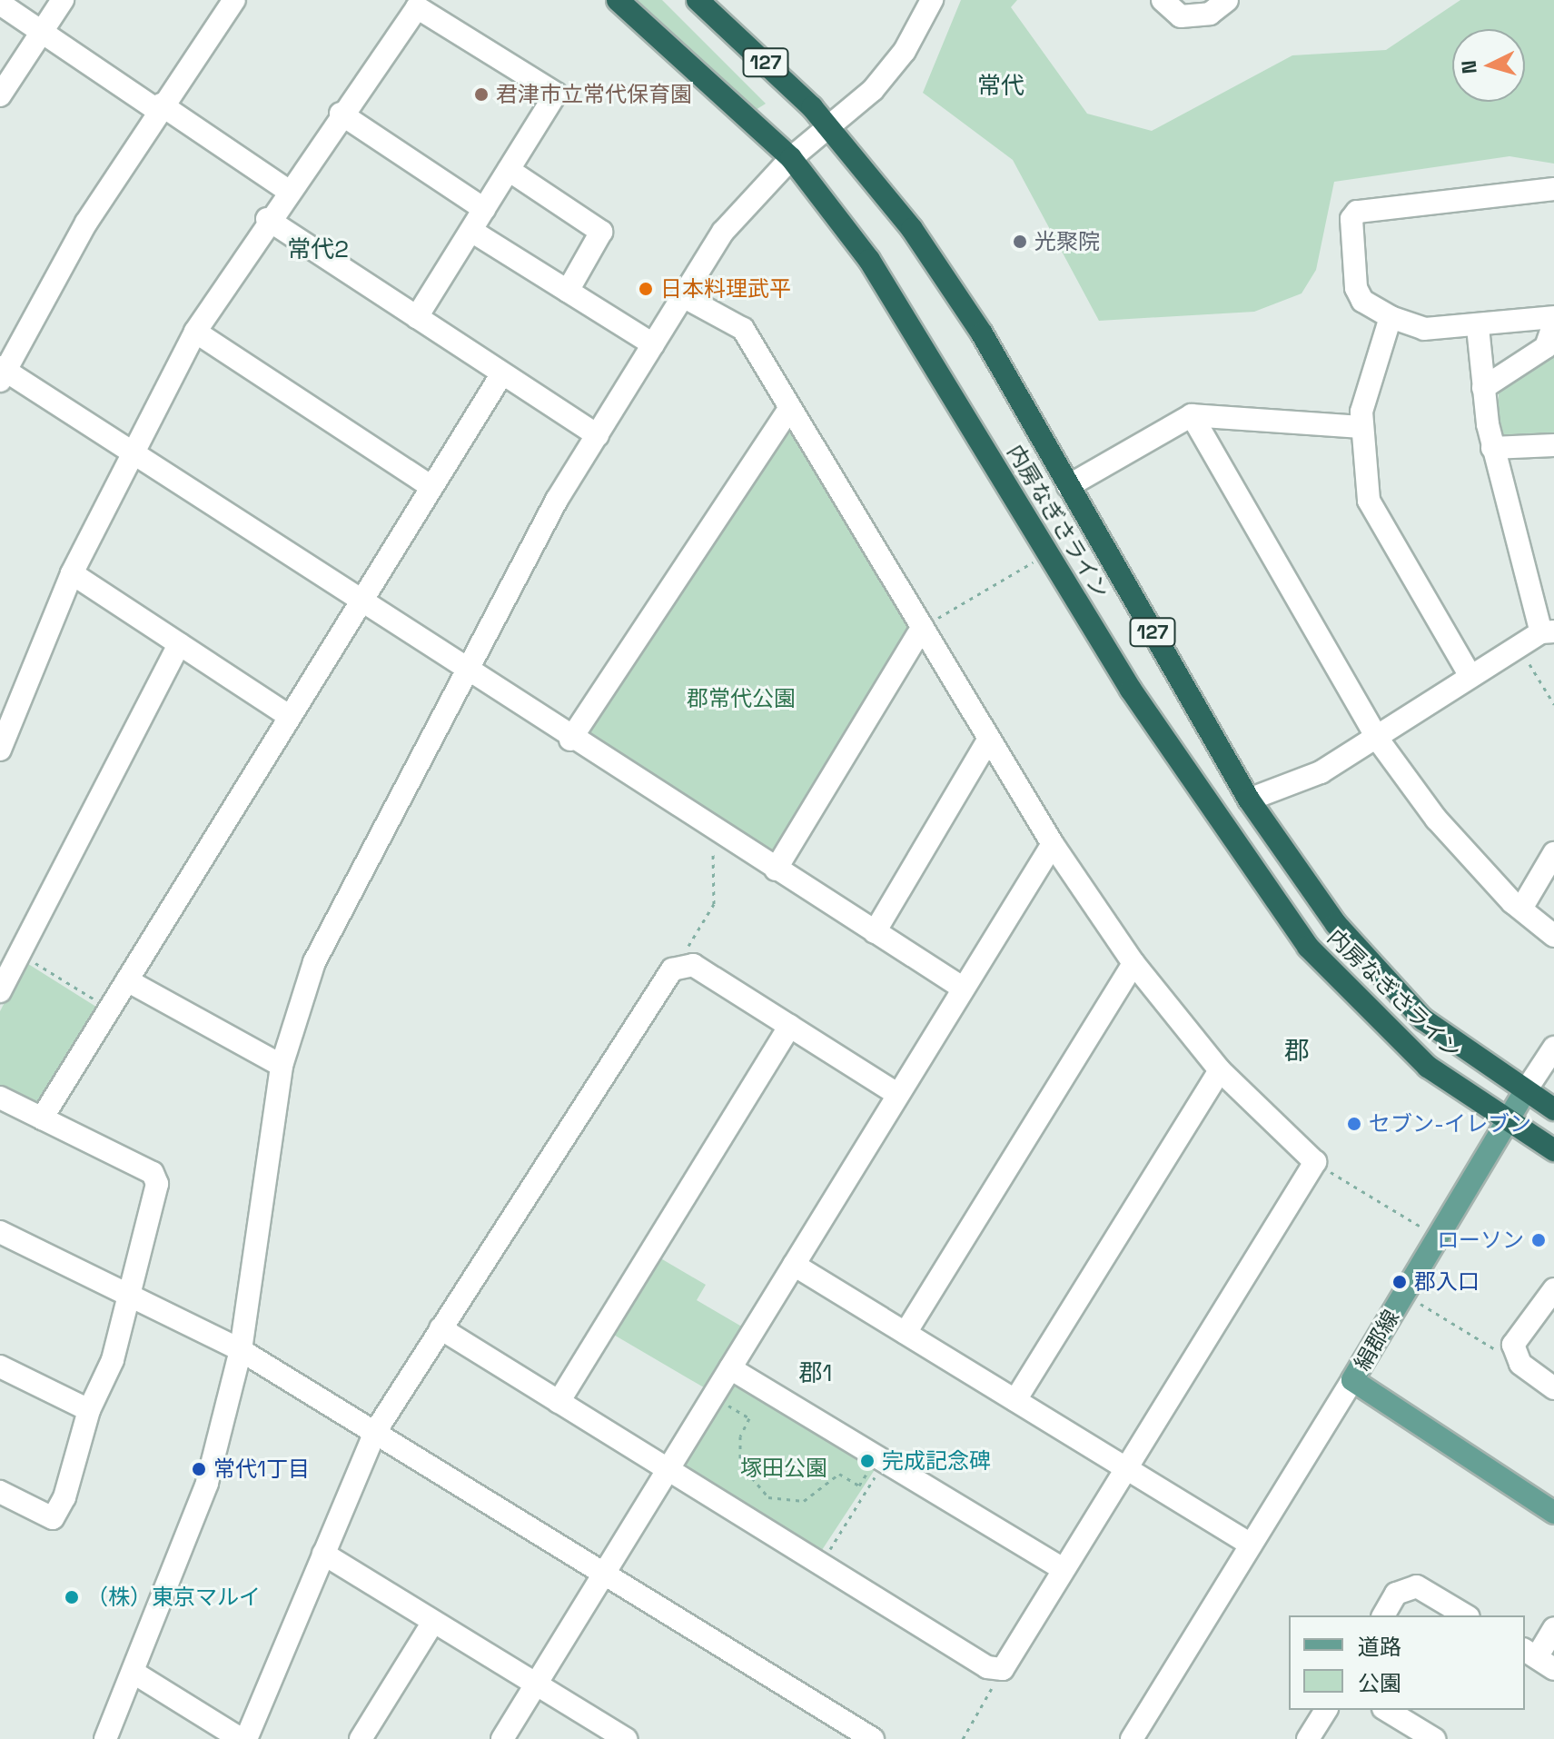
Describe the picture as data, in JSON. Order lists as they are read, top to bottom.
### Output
{
  "streets": {
    "highway": ["127", "内房なぎさライン"],
    "main road": ["絹郡線"]
  },
  "crossings": [
    ["内房なぎさライン", "絹郡線"]
  ],
  "districts": [
    "常代",
    "常代2",
    "郡",
    "郡1"
  ],
  "parks": ["郡常代公園", "塚田公園"],
  "places": [
    "君津市立常代保育園",
    "光聚院",
    "日本料理武平",
    "セブン-イレブン",
    "ローソン",
    "郡入口",
    "完成記念碑",
    "常代1丁目",
    "（株）東京マルイ"
  ],
  "legend": ["道路", "公園"],
  "north": "left"
}
